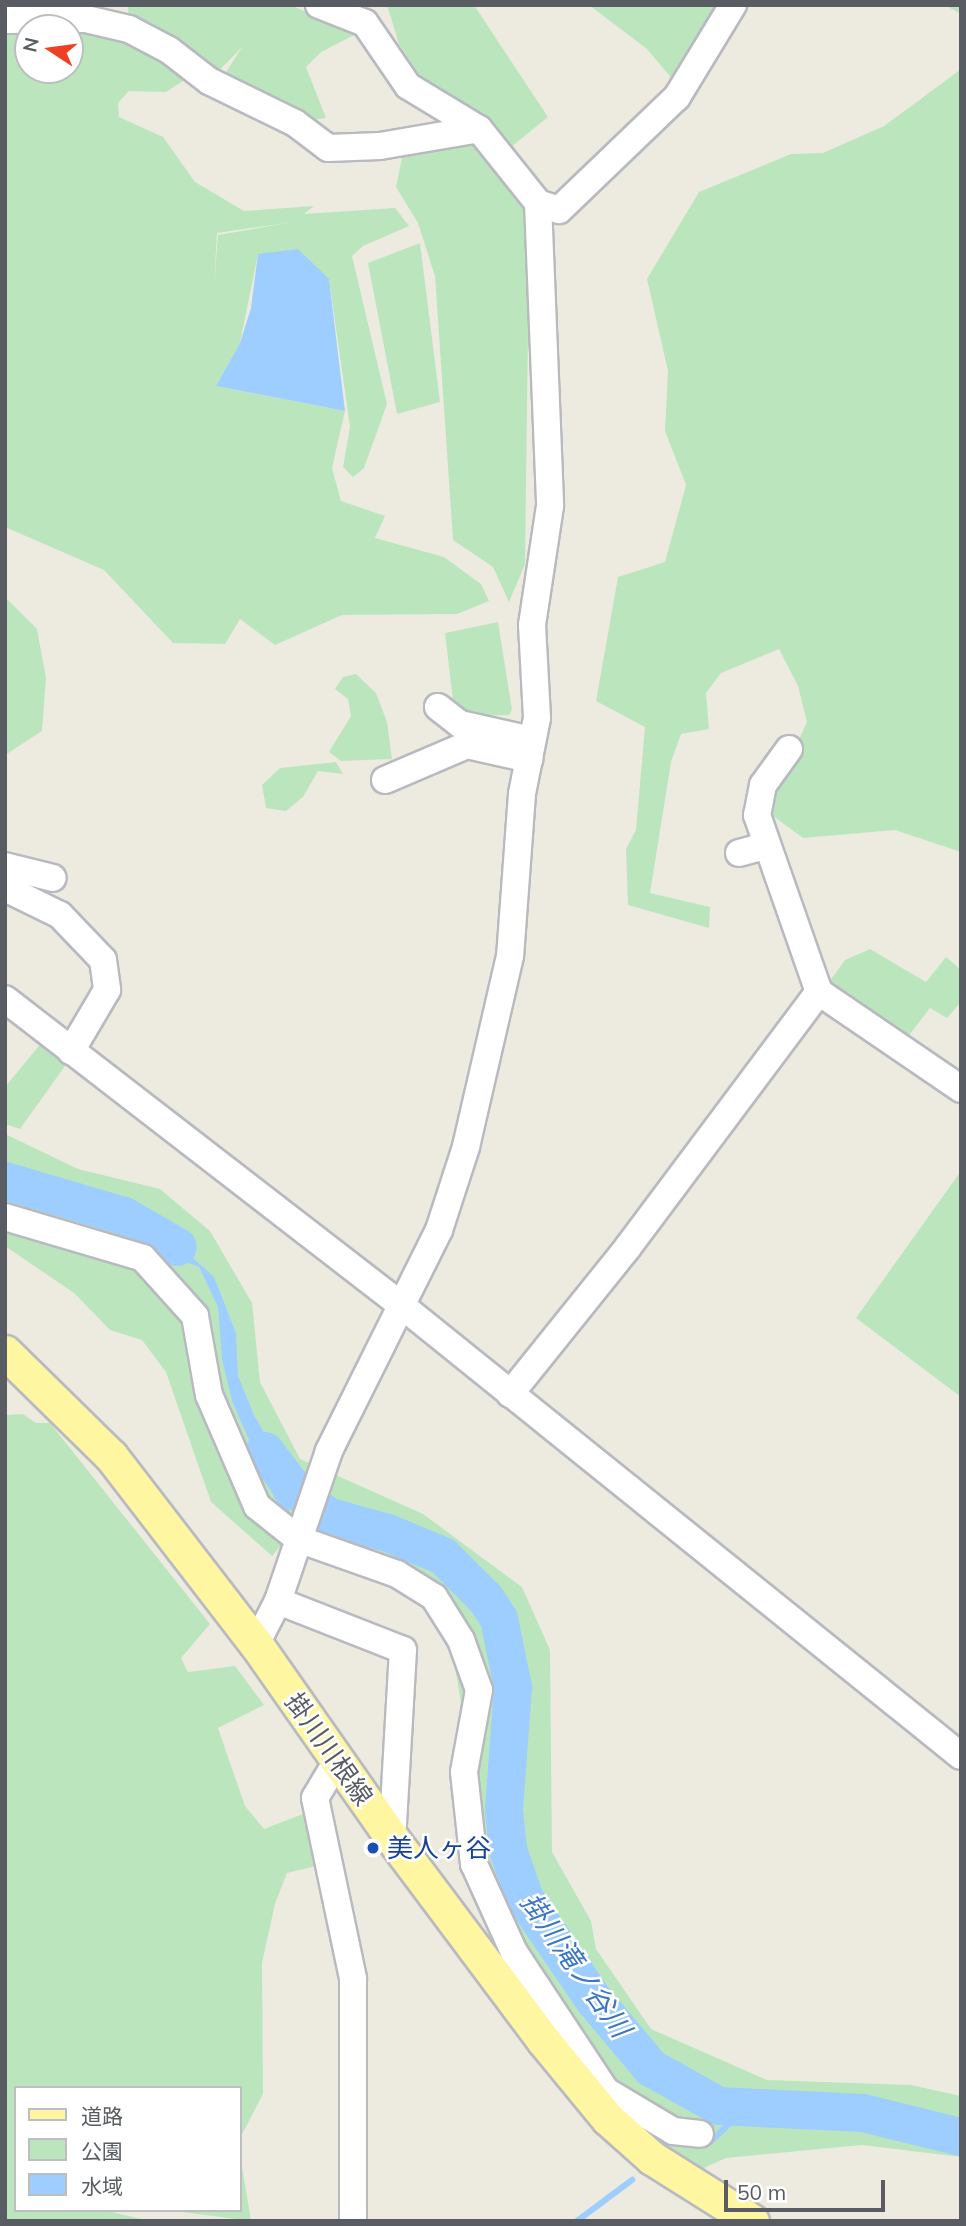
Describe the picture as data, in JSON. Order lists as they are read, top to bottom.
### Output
{
  "streets": {
    "main road": ["掛川川根線"]
  },
  "water": ["掛川滝ノ谷川"],
  "places": ["美人ヶ谷"],
  "legend": ["道路", "公園", "水域"],
  "scale_bar": "50 m",
  "north": "left"
}
